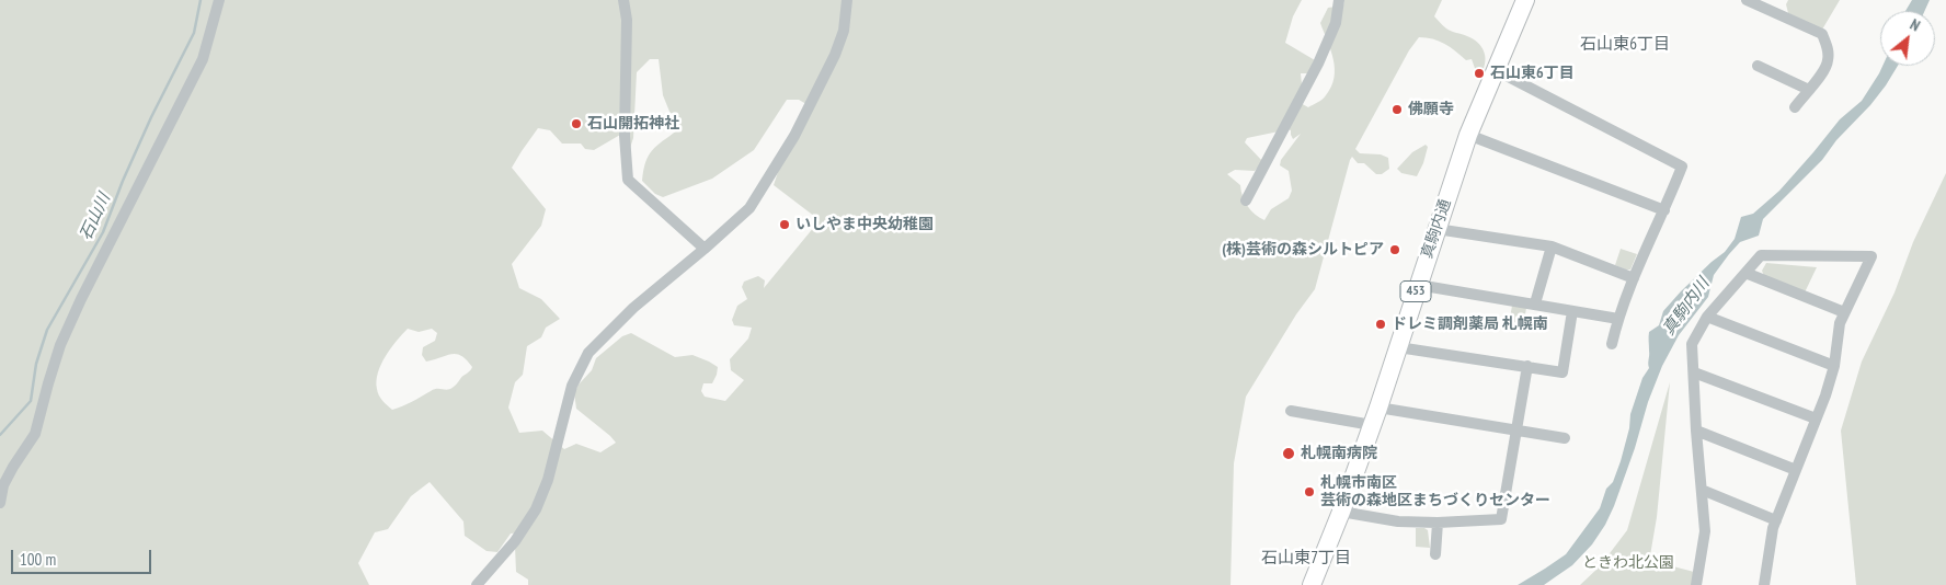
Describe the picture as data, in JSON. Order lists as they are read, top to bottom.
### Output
{
  "streets": {
    "highway": ["真駒内通", "453"]
  },
  "districts": ["石山東6丁目", "石山東7丁目"],
  "water": ["石山川", "真駒内川"],
  "parks": ["ときわ北公園"],
  "places": [
    "石山東6丁目",
    "佛願寺",
    "石山開拓神社",
    "いしやま中央幼稚園",
    "(株)芸術の森シルトピア",
    "ドレミ調剤薬局 札幌南",
    "札幌南病院",
    "札幌市南区 芸術の森地区まちづくりセンター"
  ],
  "scale_bar": "100 m",
  "north": "top right"
}
